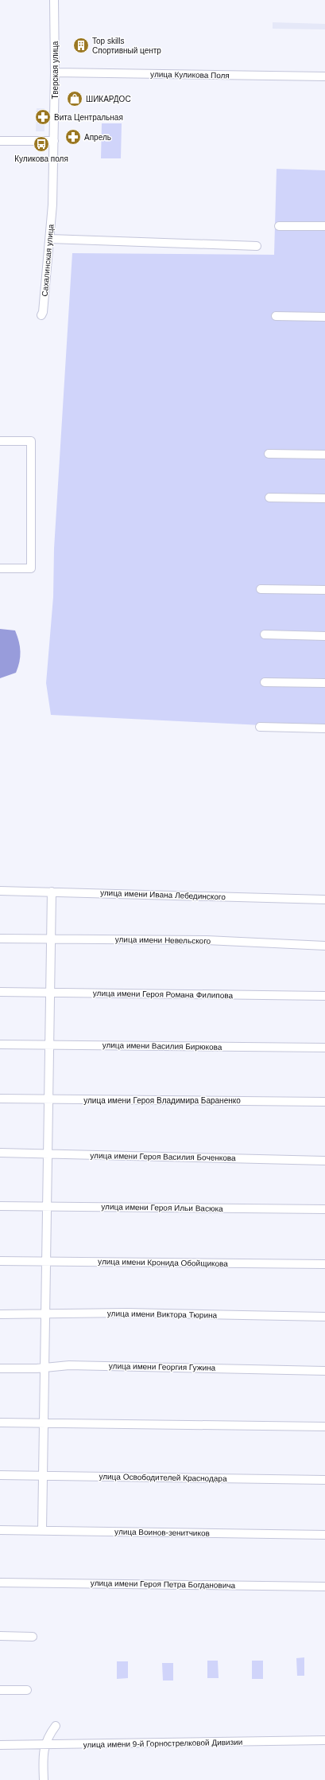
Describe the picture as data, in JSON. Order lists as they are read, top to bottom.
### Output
{
  "streets": {
    "street": [
      "Тверская улица",
      "улица Куликова Поля",
      "Сахалинская улица",
      "улица имени Ивана Лебединского",
      "улица имени Невельского",
      "улица имени Героя Романа Филипова",
      "улица имени Василия Бирюкова",
      "улица имени Героя Владимира Бараненко",
      "улица имени Героя Василия Боченкова",
      "улица имени Героя Ильи Васюка",
      "улица имени Кронида Обойщикова",
      "улица имени Виктора Тюрина",
      "улица имени Георгия Гужина",
      "улица Освободителей Краснодара",
      "улица Воинов-зенитчиков",
      "улица имени Героя Петра Богдановича",
      "улица имени 9-й Горнострелковой Дивизии"
    ]
  },
  "crossings": [
    ["Тверская улица", "улица Куликова Поля"],
    ["Тверская улица", "Сахалинская улица"]
  ],
  "places": {
    "building": ["Top skills Спортивный центр"],
    "shop": ["ШИКАРДОС"],
    "pharmacy": ["Вита Центральная", "Апрель"],
    "bus stop": ["Куликова поля"]
  }
}
